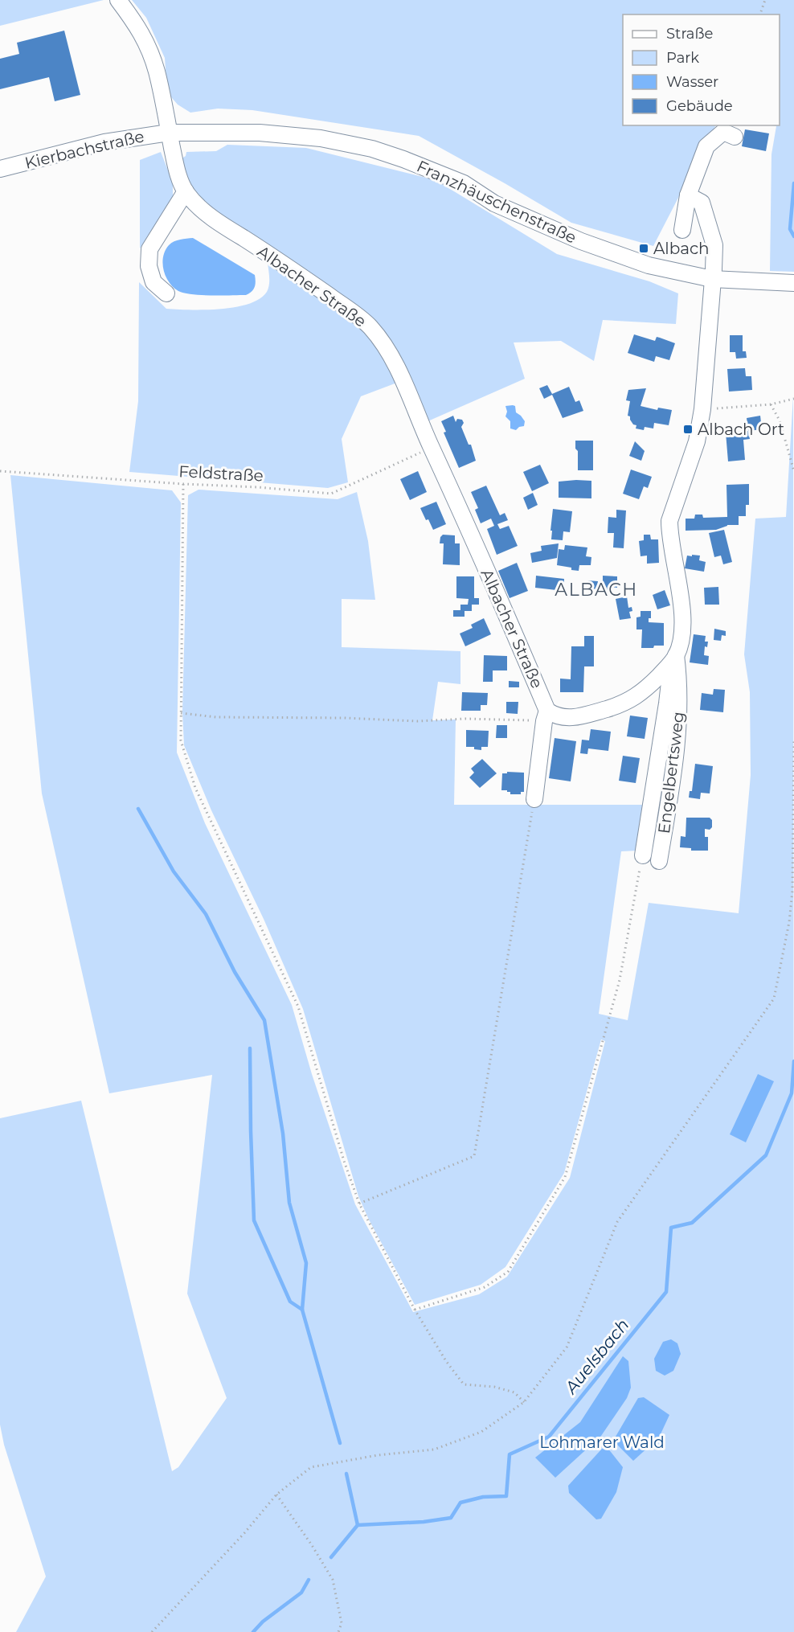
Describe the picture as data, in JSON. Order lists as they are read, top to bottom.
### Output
{
  "streets": {
    "street": [
      "Kierbachstraße",
      "Franzhäuschenstraße",
      "Albacher Straße",
      "Engelbertsweg"
    ],
    "path": ["Feldstraße"]
  },
  "crossings": [
    ["Kierbachstraße", "Franzhäuschenstraße"],
    ["Kierbachstraße", "Albacher Straße"],
    ["Franzhäuschenstraße", "Albacher Straße"],
    ["Albacher Straße", "Feldstraße"]
  ],
  "districts": ["ALBACH"],
  "water": ["Auelsbach"],
  "parks": ["Lohmarer Wald"],
  "places": {
    "transit": ["Albach", "Albach Ort"]
  },
  "legend": [
    "Straße",
    "Park",
    "Wasser",
    "Gebäude"
  ]
}
